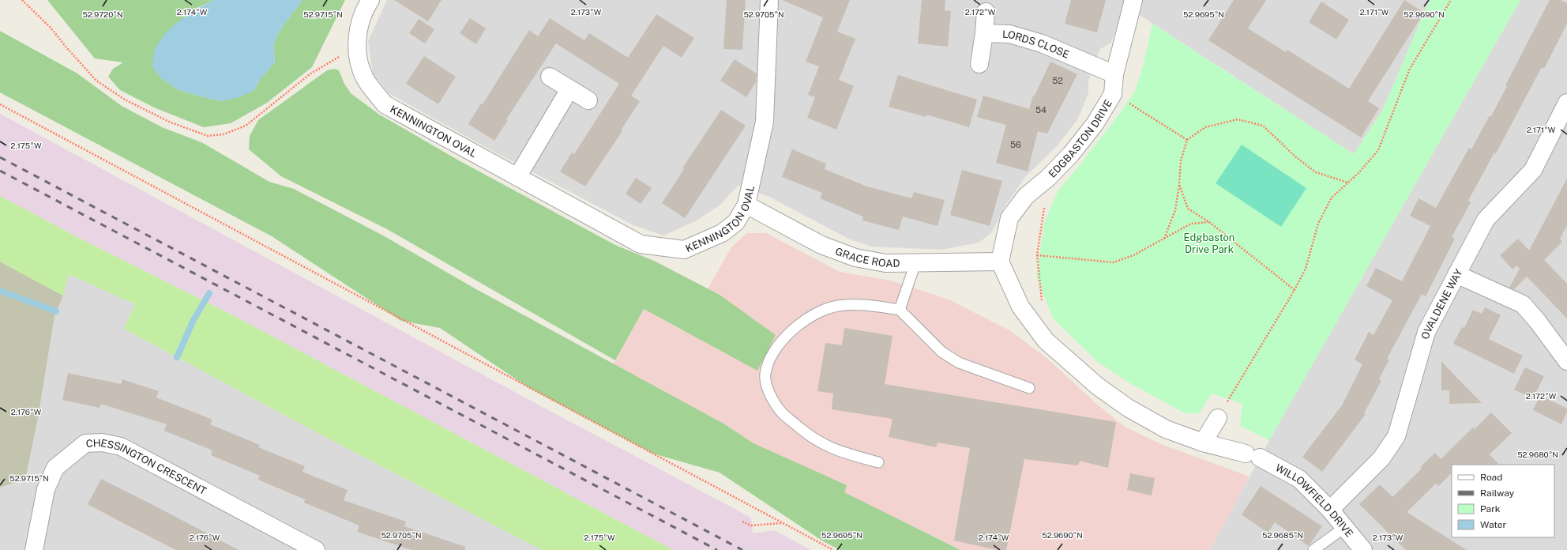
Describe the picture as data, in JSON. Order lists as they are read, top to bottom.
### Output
{
  "streets": {
    "street": [
      "LORDS CLOSE",
      "KENNINGTON OVAL",
      "EDGBASTON DRIVE",
      "GRACE ROAD",
      "OVALDENE WAY",
      "CHESSINGTON CRESCENT",
      "WILLOWFIELD DRIVE"
    ]
  },
  "crossings": [
    ["LORDS CLOSE", "EDGBASTON DRIVE"],
    ["KENNINGTON OVAL", "GRACE ROAD"],
    ["EDGBASTON DRIVE", "GRACE ROAD"],
    ["EDGBASTON DRIVE", "WILLOWFIELD DRIVE"],
    ["GRACE ROAD", "WILLOWFIELD DRIVE"],
    ["OVALDENE WAY", "WILLOWFIELD DRIVE"]
  ],
  "parks": ["Edgbaston Drive Park"],
  "house_numbers": ["52", "54", "56"],
  "legend": [
    "Road",
    "Railway",
    "Park",
    "Water"
  ],
  "coordinates": [
    "2.174°W",
    "2.173°W",
    "2.172°W",
    "2.171°W",
    "52.9720°N",
    "52.9715°N",
    "52.9705°N",
    "52.9695°N",
    "52.9690°N",
    "2.175°W",
    "2.176°W",
    "52.9680°N",
    "52.9685°N"
  ]
}
